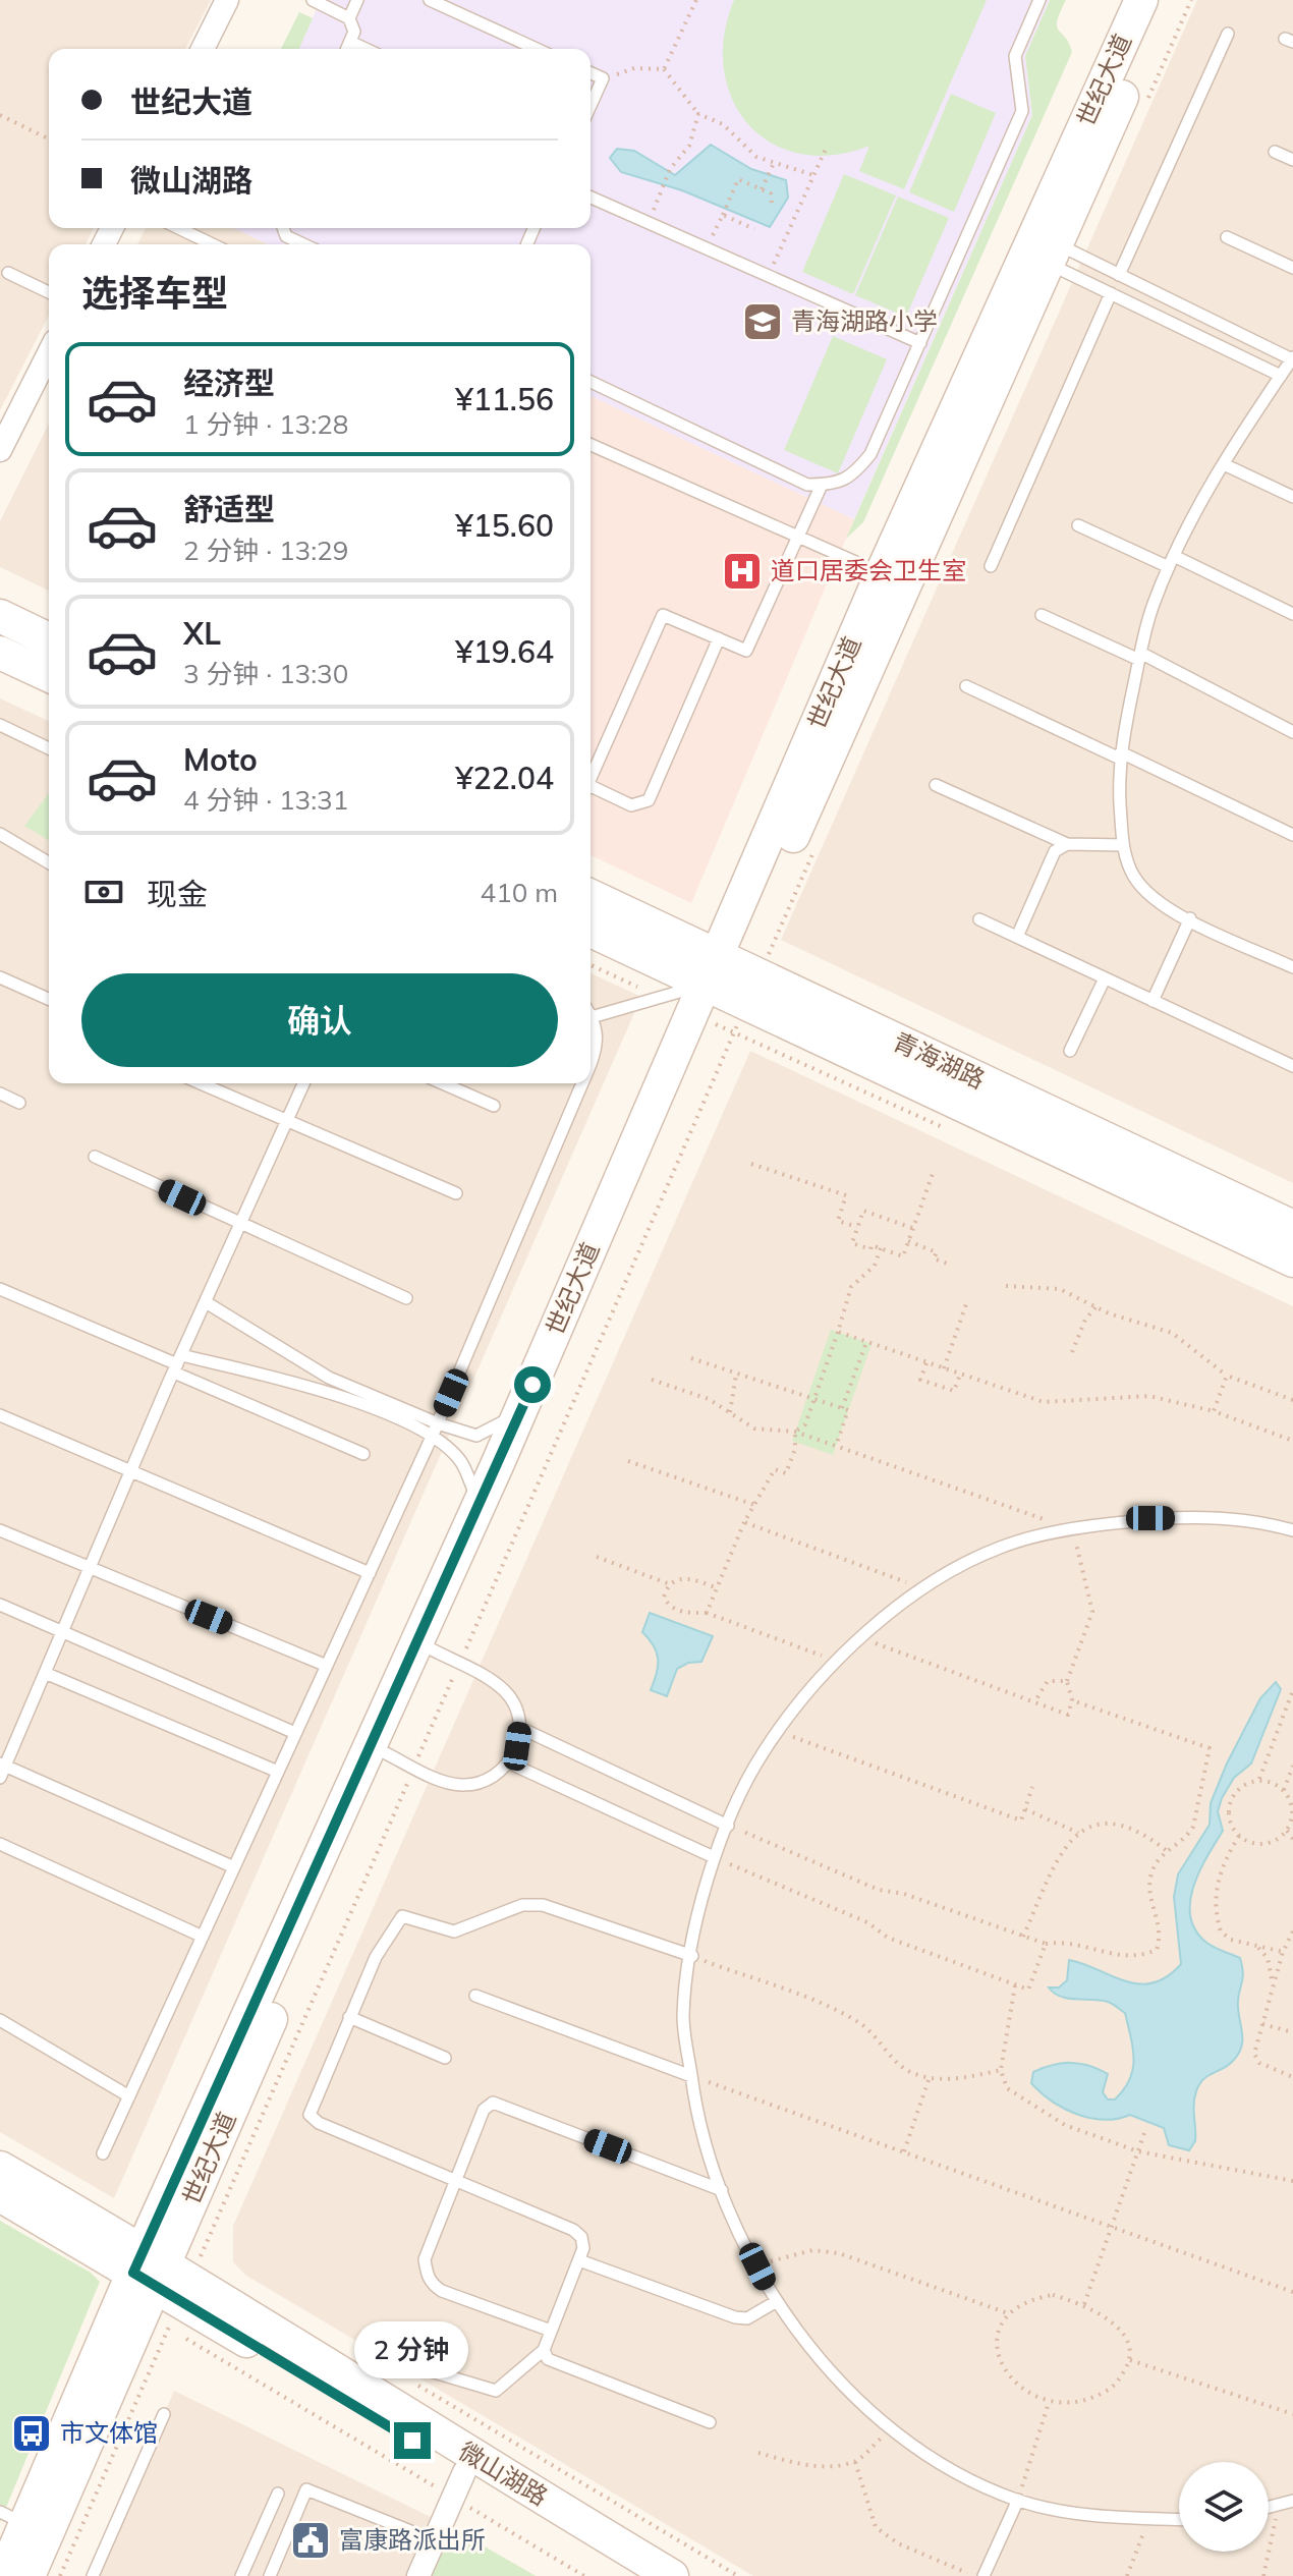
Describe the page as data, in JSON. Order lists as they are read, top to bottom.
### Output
{
  "streets": {
    "street": ["世纪大道", "青海湖路", "微山湖路"]
  },
  "crossings": [
    ["世纪大道", "青海湖路"],
    ["世纪大道", "微山湖路"]
  ],
  "places": {
    "school or university": ["青海湖路小学"],
    "hospital": ["道口居委会卫生室"],
    "bus stop": ["市文体馆"],
    "public building": ["富康路派出所"]
  },
  "page": {
    "banner": ["世纪大道", "微山湖路"],
    "heading": "选择车型",
    "list": [
      {
        "name": "经济型",
        "note": "1 分钟 · 13:28",
        "value": "¥11.56"
      },
      {
        "name": "舒适型",
        "note": "2 分钟 · 13:29",
        "value": "¥15.60"
      },
      {
        "name": "XL",
        "note": "3 分钟 · 13:30",
        "value": "¥19.64"
      },
      {
        "name": "Moto",
        "note": "4 分钟 · 13:31",
        "value": "¥22.04"
      }
    ],
    "pay": ["现金", "410 m"],
    "buttons": "确认",
    "bubble": "2 分钟"
  }
}
